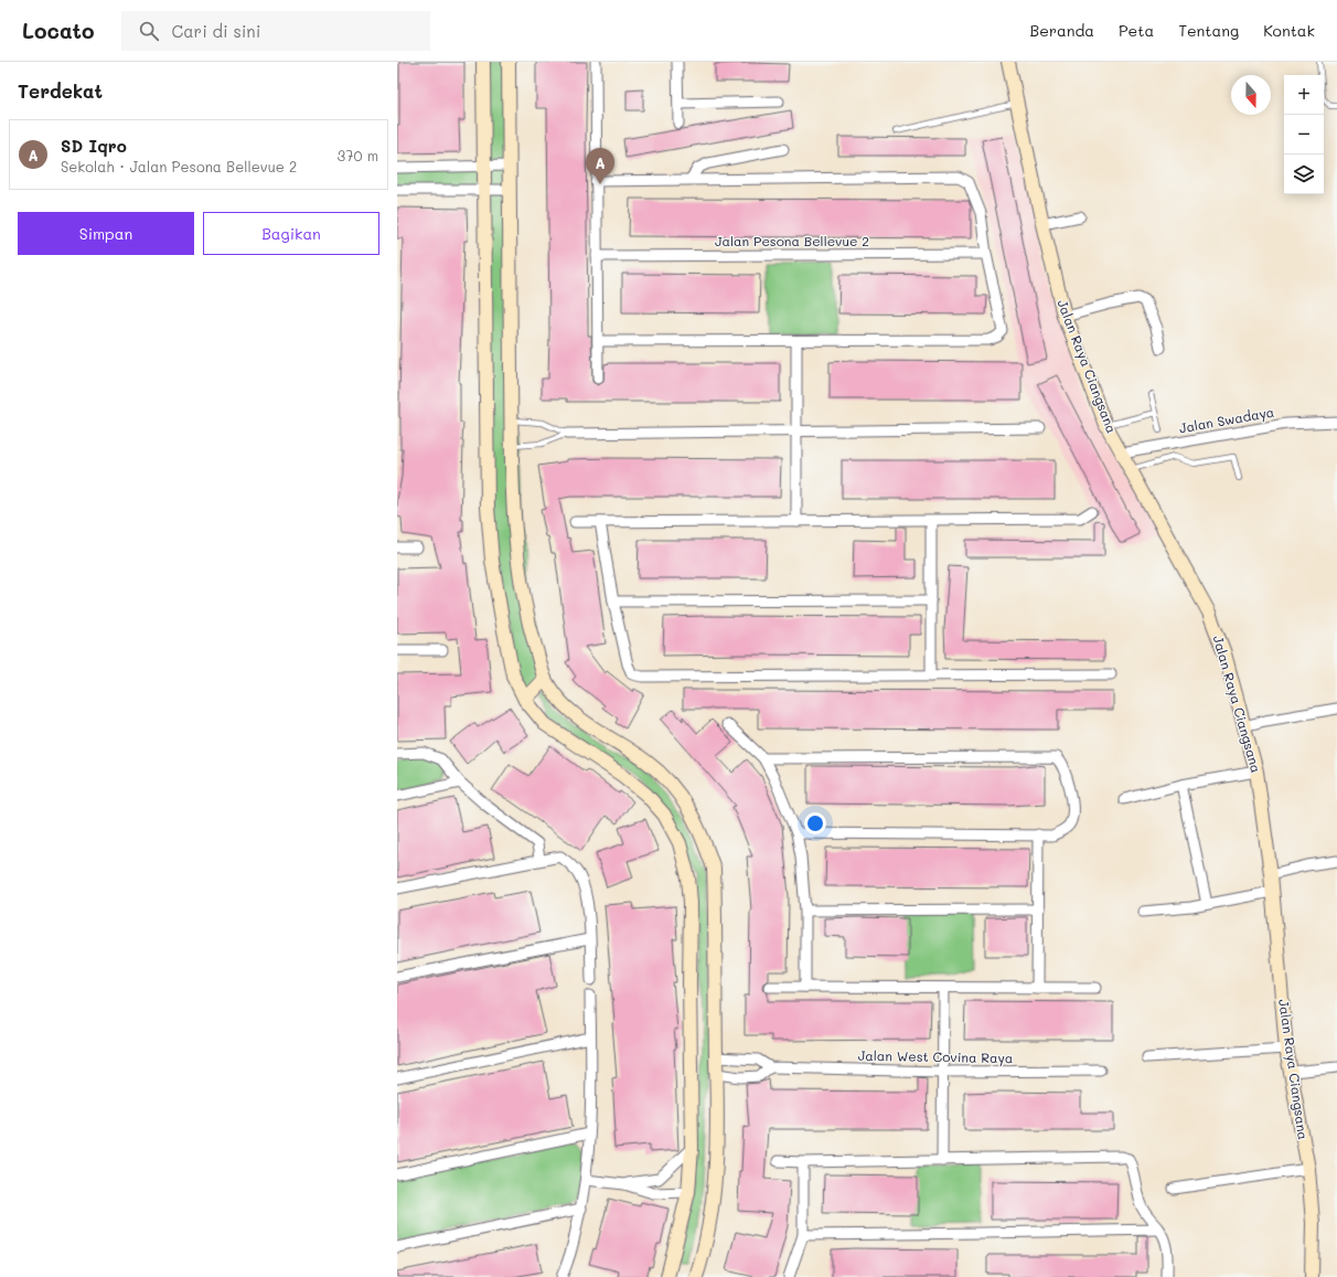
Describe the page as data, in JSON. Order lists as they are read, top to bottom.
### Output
{
  "streets": {
    "street": [
      "Jalan Pesona Bellevue 2",
      "Jalan Raya Ciangsana",
      "Jalan Swadaya",
      "Jalan West Covina Raya"
    ]
  },
  "crossings": [
    ["Jalan Raya Ciangsana", "Jalan Swadaya"]
  ],
  "north": "bottom",
  "page": {
    "header": "Locato",
    "search": "Cari di sini",
    "nav": [
      "Beranda",
      "Peta",
      "Tentang",
      "Kontak"
    ],
    "heading": "Terdekat",
    "map_buttons": ["+", "−"],
    "list": [
      {
        "mark": "A",
        "name": "SD Iqro",
        "note": "Sekolah · Jalan Pesona Bellevue 2",
        "value": "370 m"
      }
    ],
    "pins": "A",
    "buttons": ["Simpan", "Bagikan"]
  }
}
